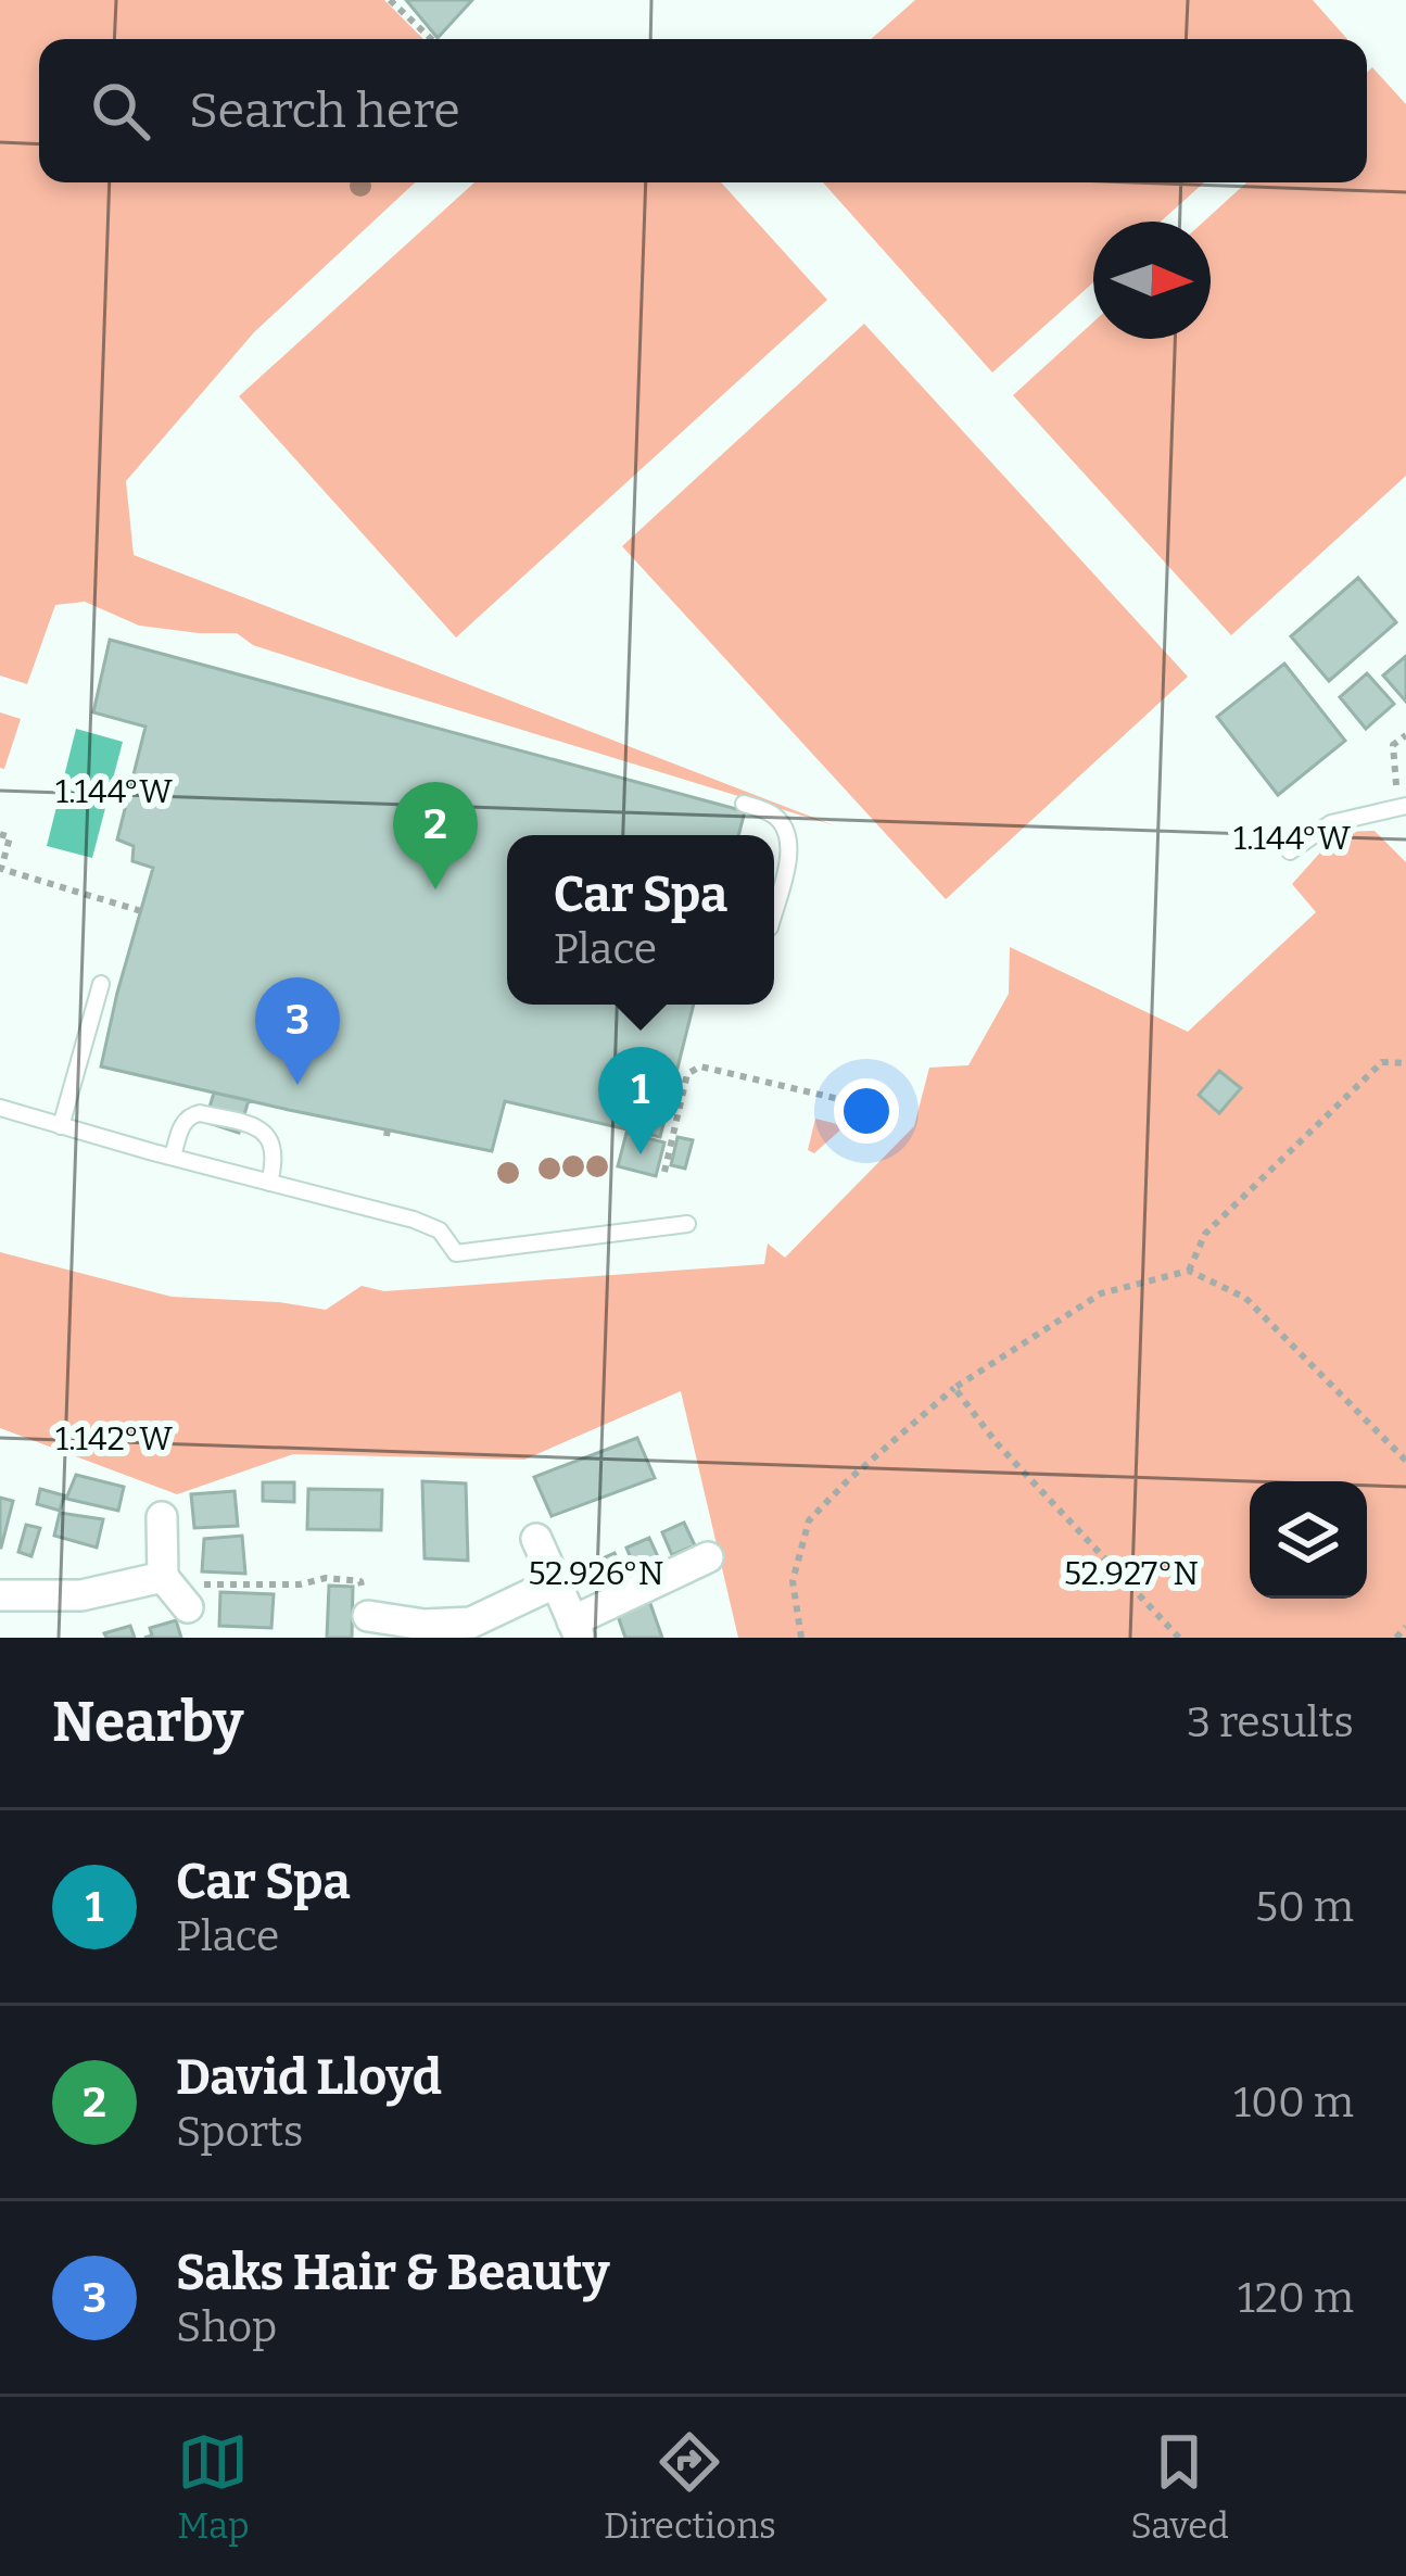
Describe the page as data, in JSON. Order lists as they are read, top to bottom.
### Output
{
  "north": "right",
  "page": {
    "search": "Search here",
    "pins": ["2", "3", "1"],
    "popup": ["Car Spa", "Place"],
    "heading": ["Nearby", "3 results"],
    "list": [
      {
        "mark": "1",
        "name": "Car Spa",
        "note": "Place",
        "value": "50 m"
      },
      {
        "mark": "2",
        "name": "David Lloyd",
        "note": "Sports",
        "value": "100 m"
      },
      {
        "mark": "3",
        "name": "Saks Hair & Beauty",
        "note": "Shop",
        "value": "120 m"
      }
    ],
    "nav": ["Map", "Directions", "Saved"]
  },
  "coordinates": [
    "1.144°W",
    "1.142°W",
    "52.926°N",
    "52.927°N"
  ]
}
